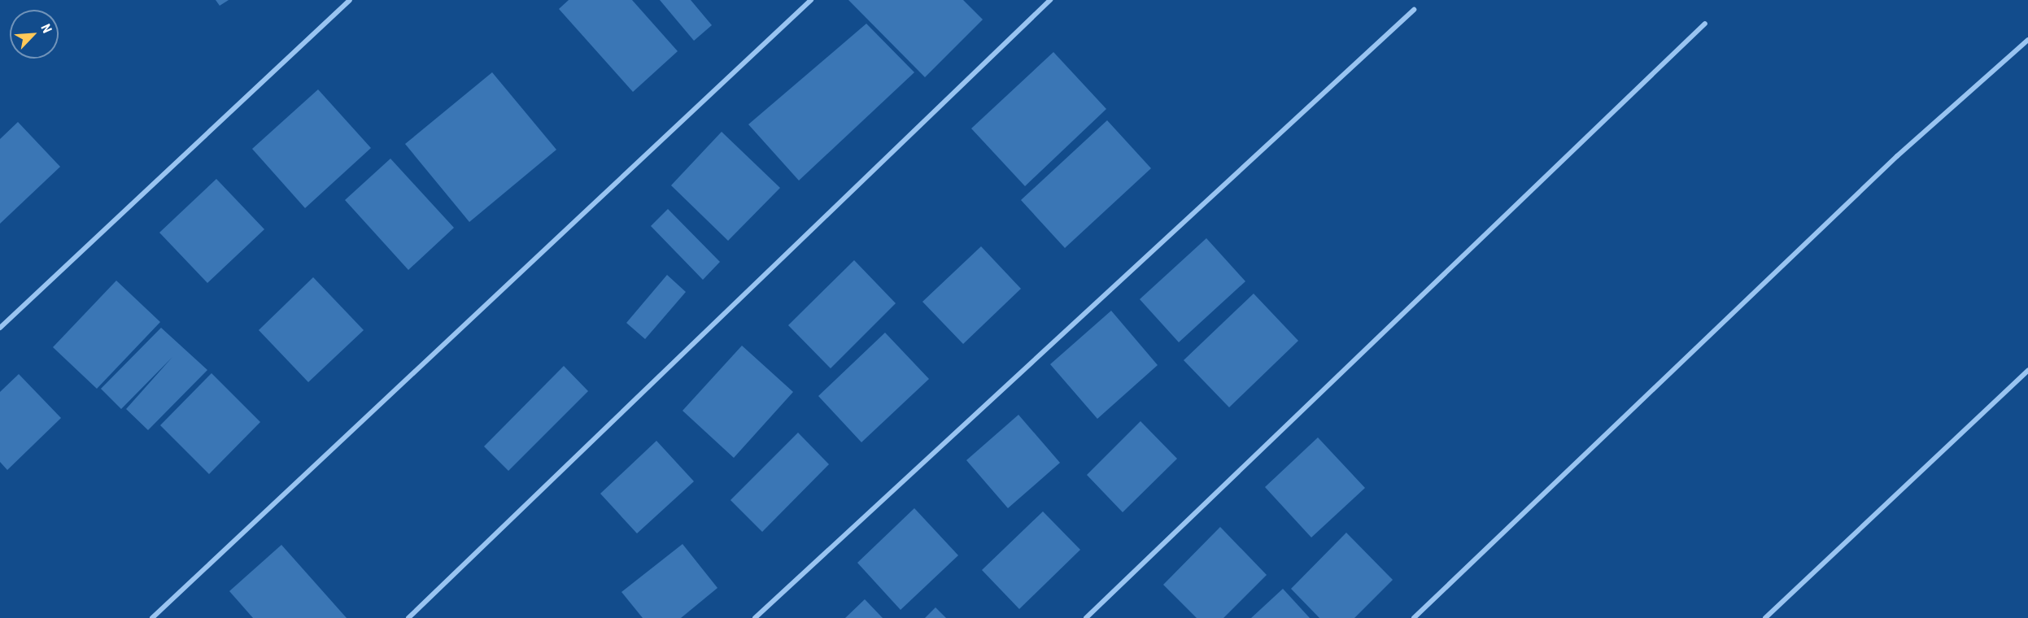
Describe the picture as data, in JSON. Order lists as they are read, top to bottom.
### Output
{
  "north": "top right"
}
